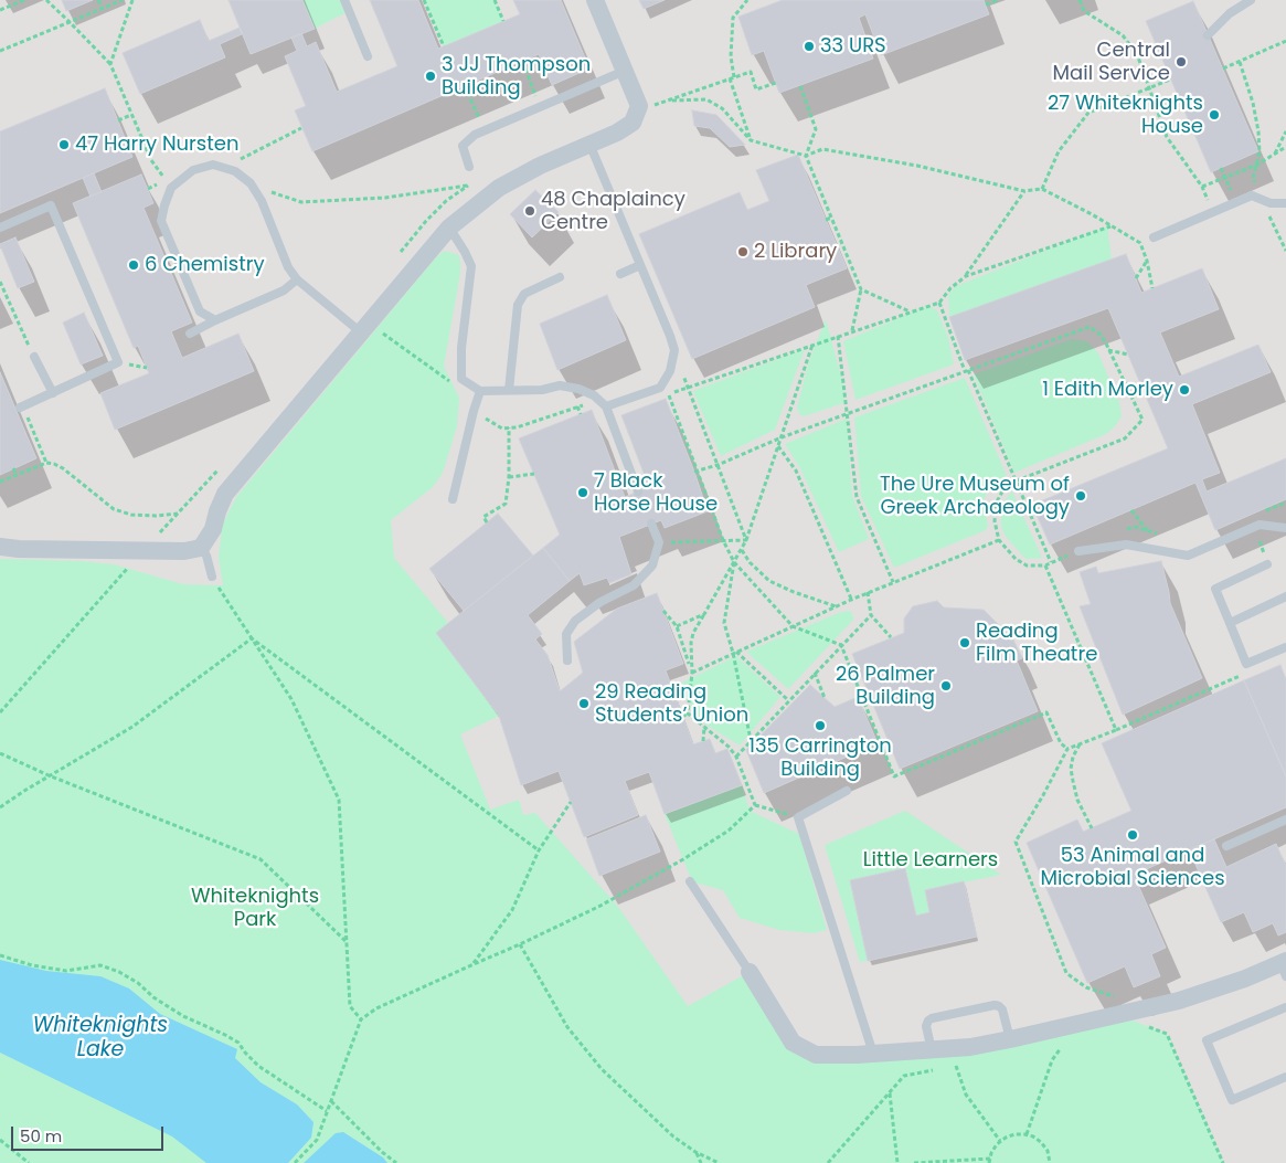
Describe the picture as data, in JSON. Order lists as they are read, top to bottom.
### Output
{
  "water": ["Whiteknights Lake"],
  "parks": ["Little Learners", "Whiteknights Park"],
  "places": [
    "33 URS",
    "Central Mail Service",
    "3 JJ Thompson Building",
    "27 Whiteknights House",
    "47 Harry Nursten",
    "48 Chaplaincy Centre",
    "2 Library",
    "6 Chemistry",
    "1 Edith Morley",
    "7 Black Horse House",
    "The Ure Museum of Greek Archaeology",
    "Reading Film Theatre",
    "26 Palmer Building",
    "29 Reading Students’ Union",
    "135 Carrington Building",
    "53 Animal and Microbial Sciences"
  ],
  "scale_bar": "50 m"
}
